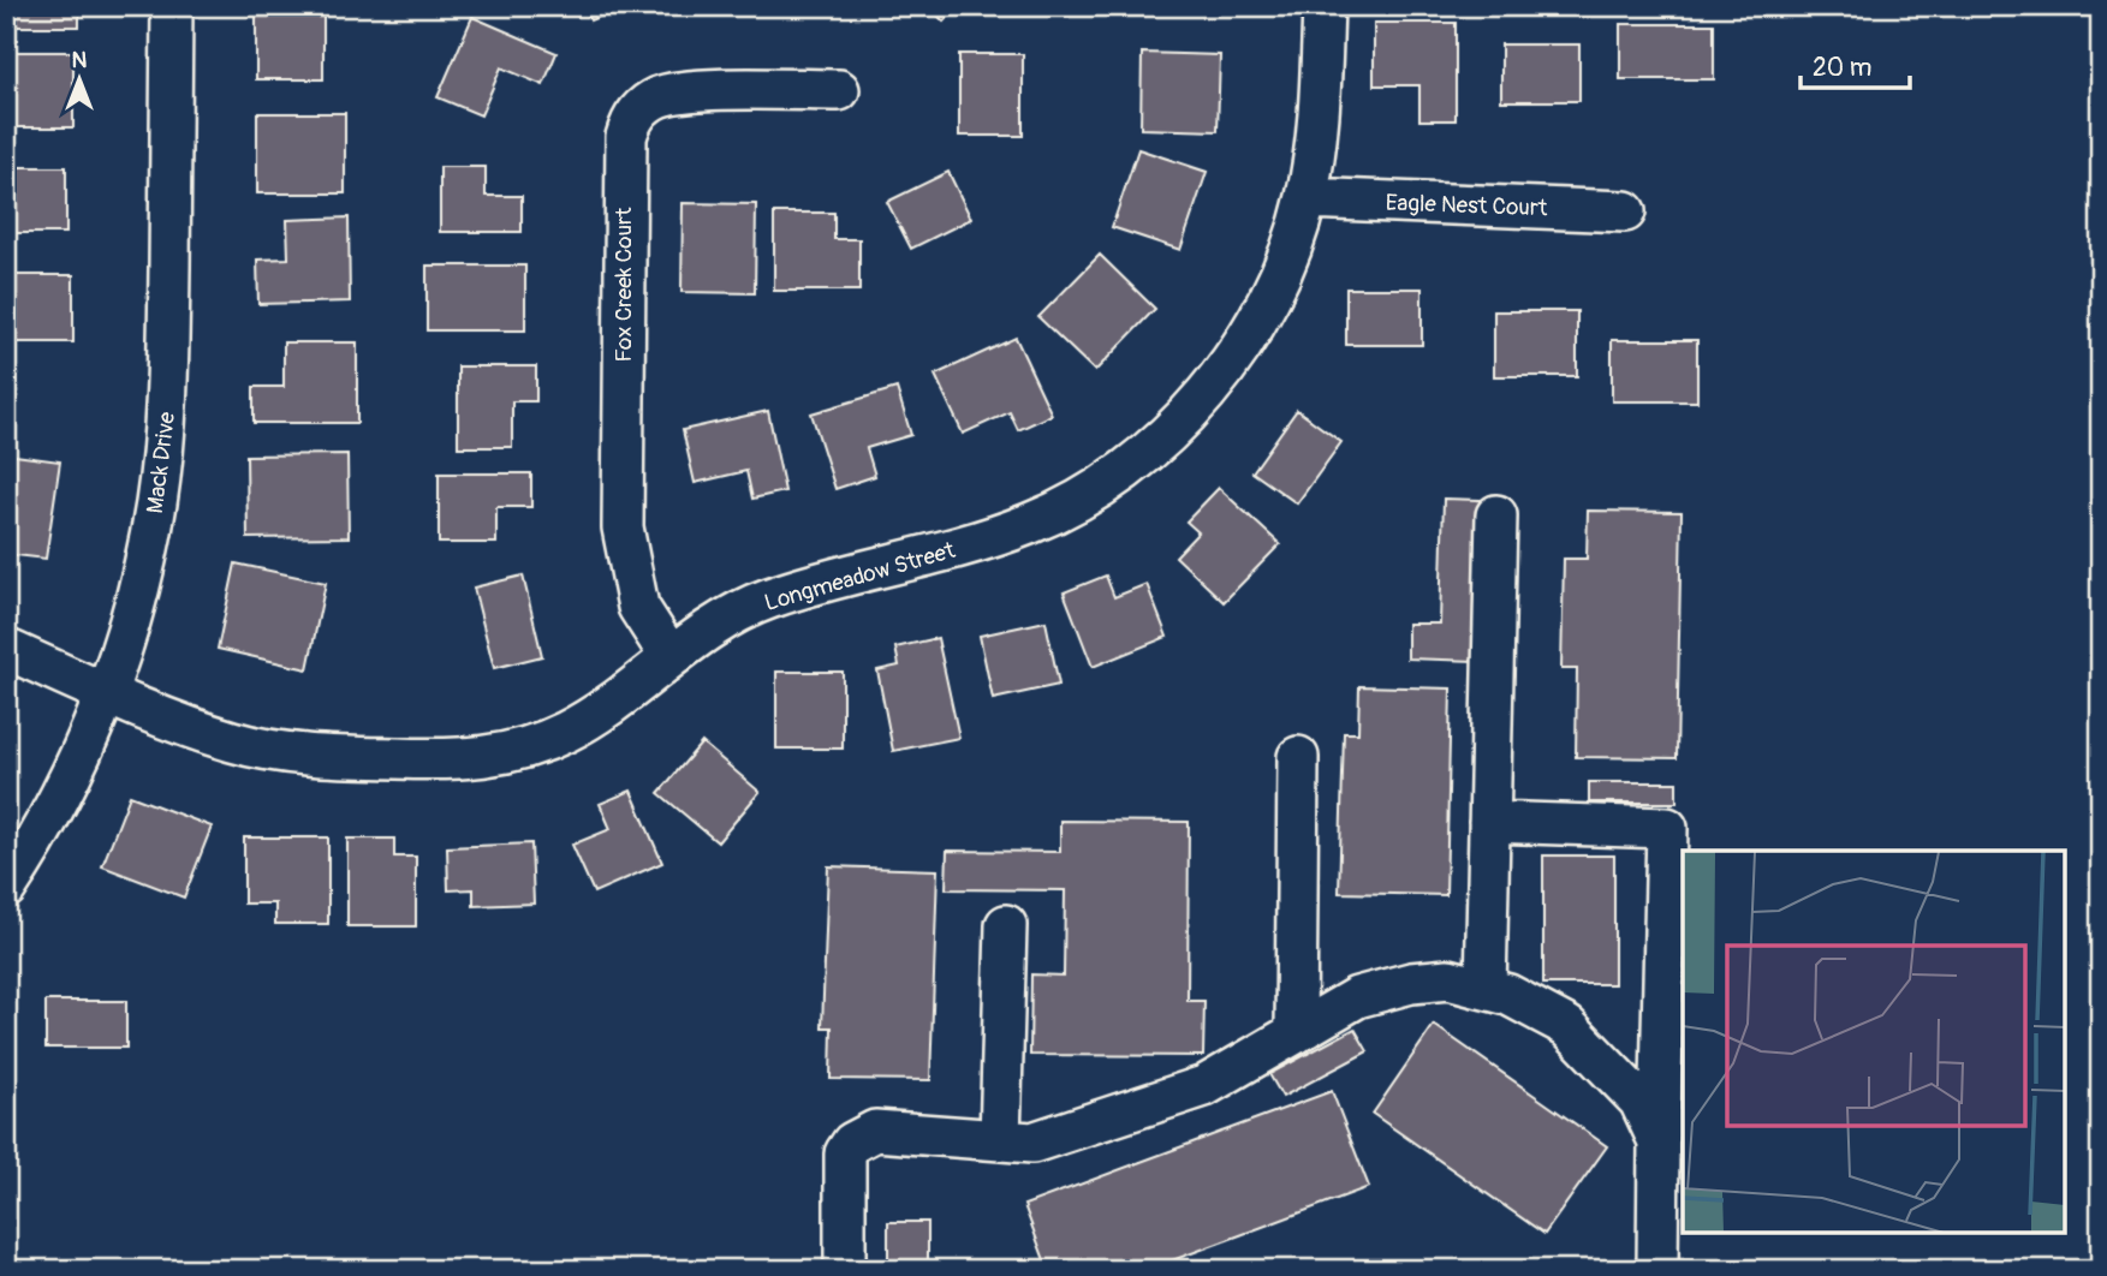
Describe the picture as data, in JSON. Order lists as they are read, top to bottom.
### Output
{
  "streets": {
    "street": [
      "Eagle Nest Court",
      "Fox Creek Court",
      "Mack Drive",
      "Longmeadow Street"
    ]
  },
  "crossings": [
    ["Eagle Nest Court", "Longmeadow Street"],
    ["Fox Creek Court", "Longmeadow Street"],
    ["Mack Drive", "Longmeadow Street"]
  ],
  "scale_bar": "20 m",
  "north": "top"
}
